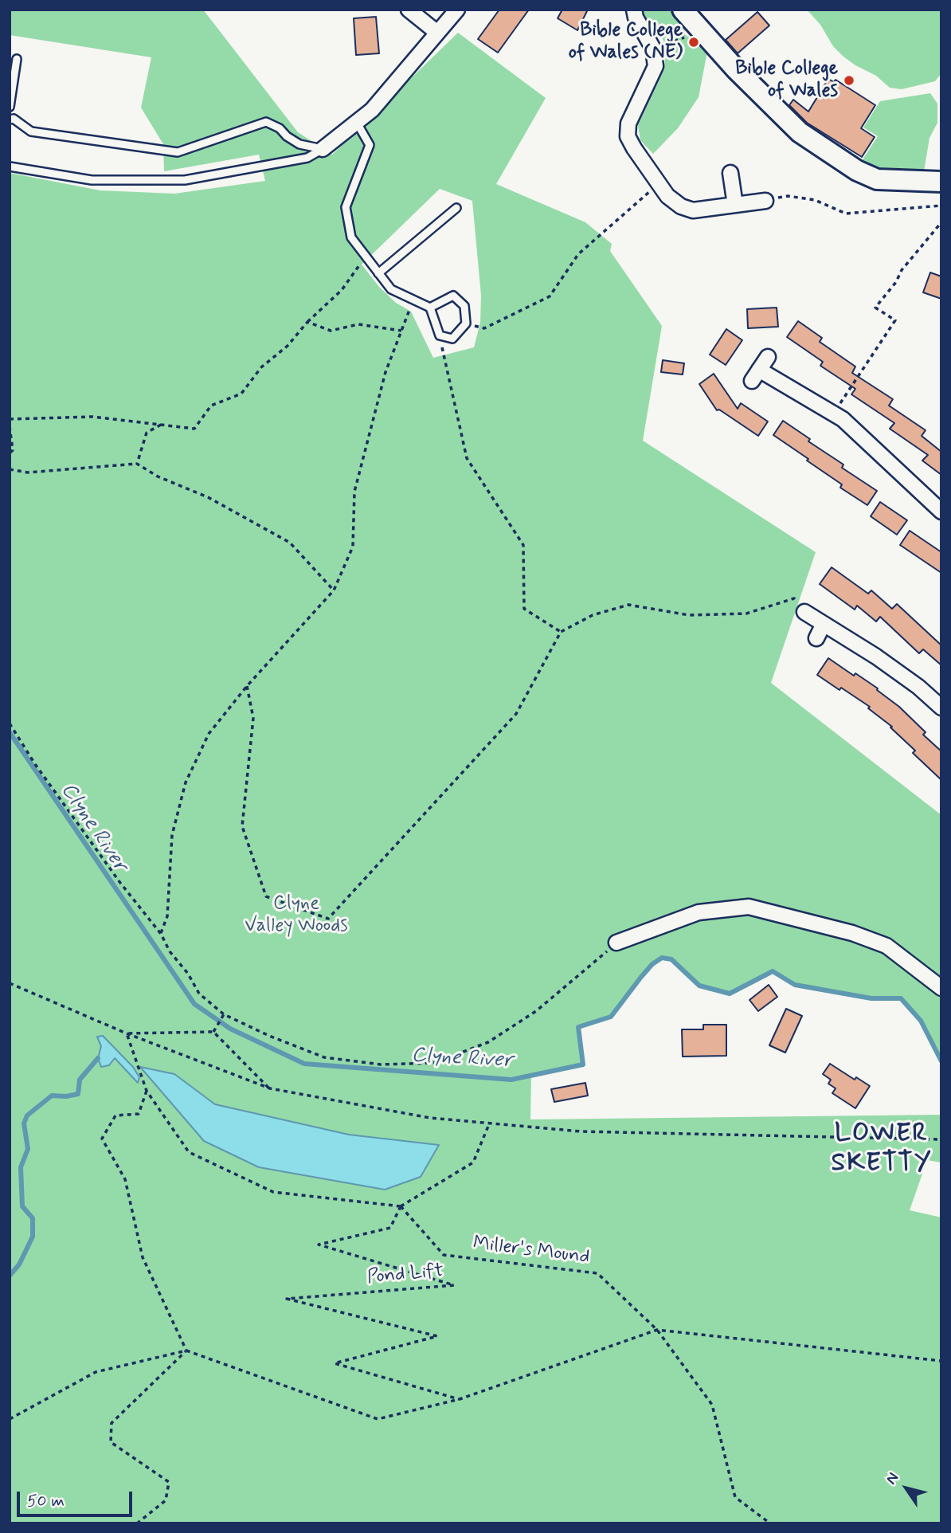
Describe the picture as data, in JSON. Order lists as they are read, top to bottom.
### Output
{
  "streets": {
    "path": ["Miller's Mound", "Pond Lift"]
  },
  "crossings": [
    ["Miller's Mound", "Pond Lift"]
  ],
  "districts": ["LOWER SKETTY"],
  "water": ["Clyne River"],
  "parks": ["Clyne Valley Woods"],
  "places": ["Bible College of Wales (NE)", "Bible College of Wales"],
  "scale_bar": "50 m",
  "north": "top left"
}
